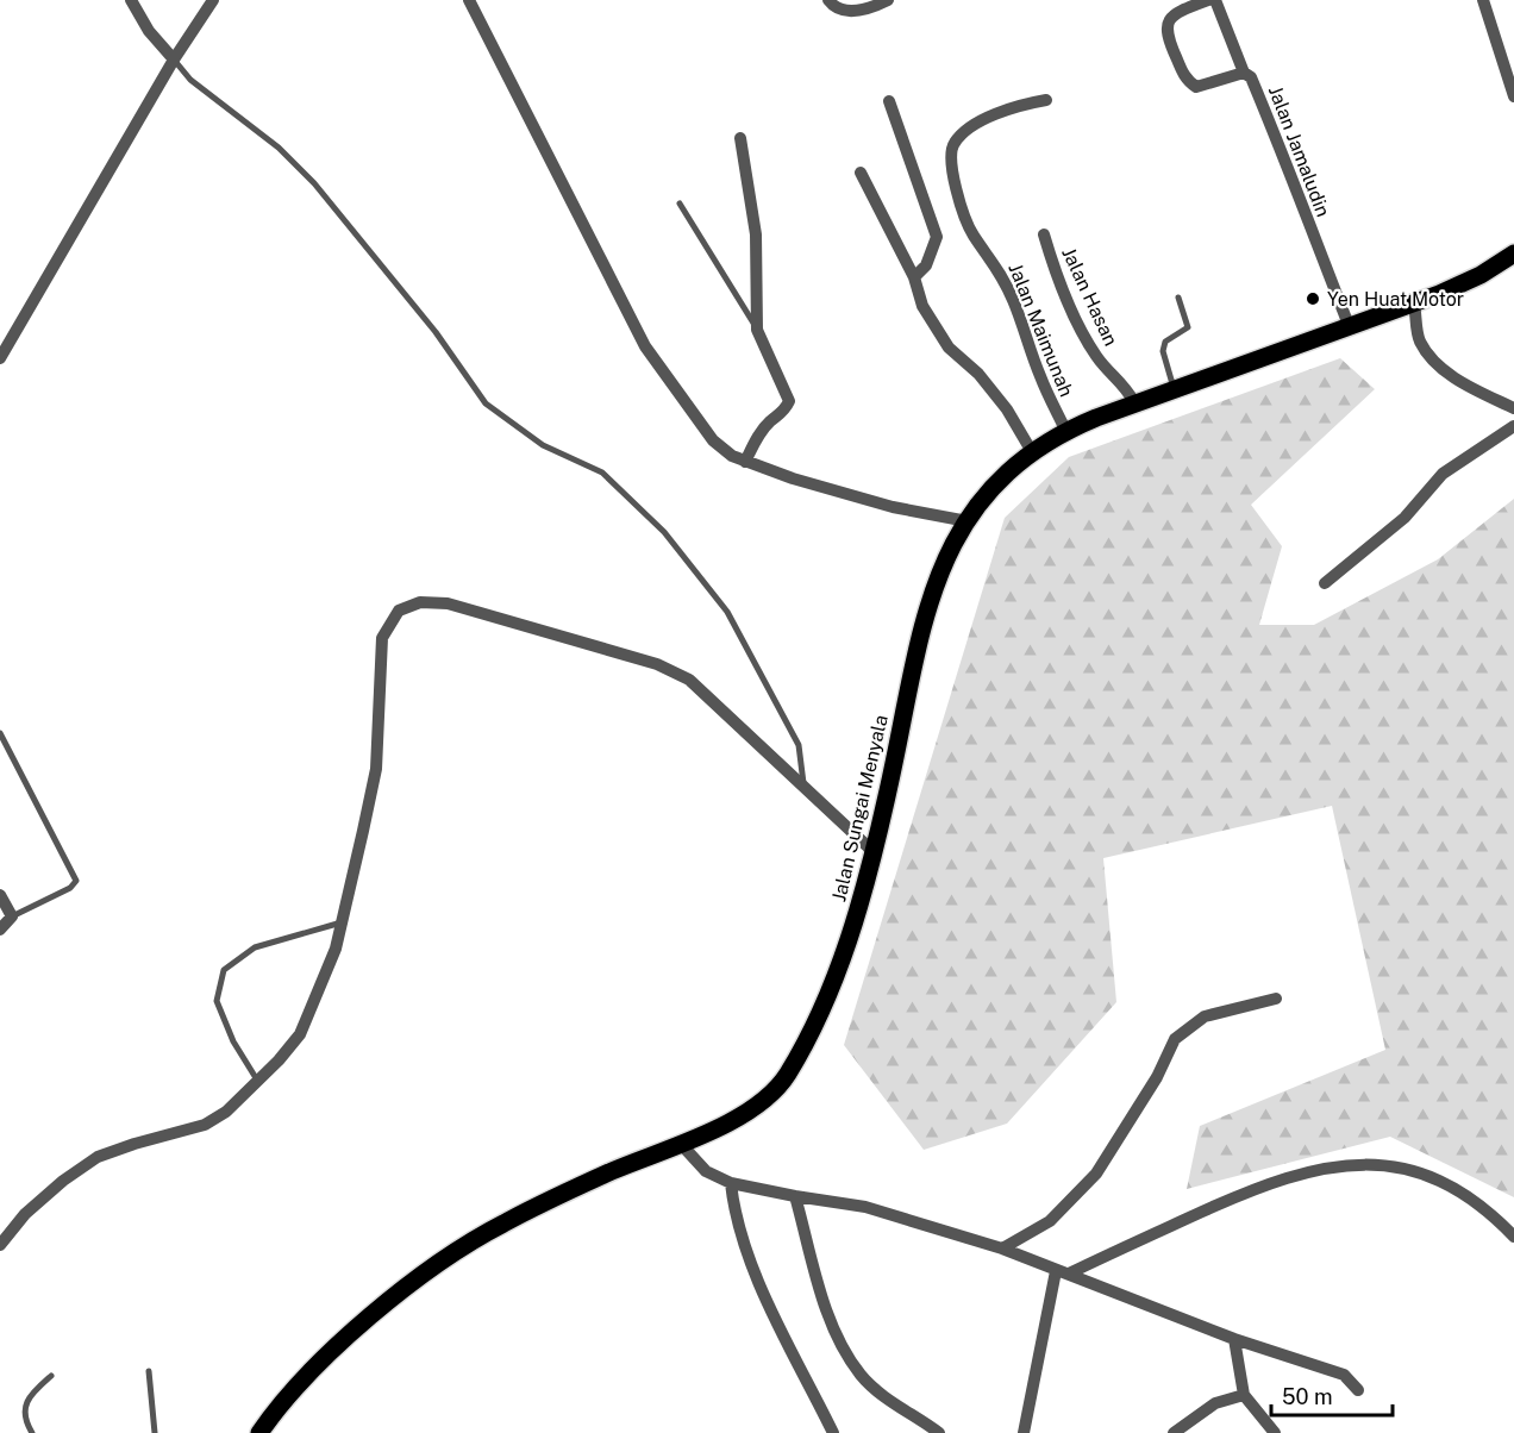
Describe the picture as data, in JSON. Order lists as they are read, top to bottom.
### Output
{
  "streets": {
    "main road": ["Jalan Sungai Menyala"],
    "street": ["Jalan Jamaludin", "Jalan Hasan", "Jalan Maimunah"]
  },
  "crossings": [
    ["Jalan Jamaludin", "Jalan Sungai Menyala"],
    ["Jalan Hasan", "Jalan Sungai Menyala"],
    ["Jalan Maimunah", "Jalan Sungai Menyala"]
  ],
  "places": ["Yen Huat Motor"],
  "scale_bar": "50 m"
}
